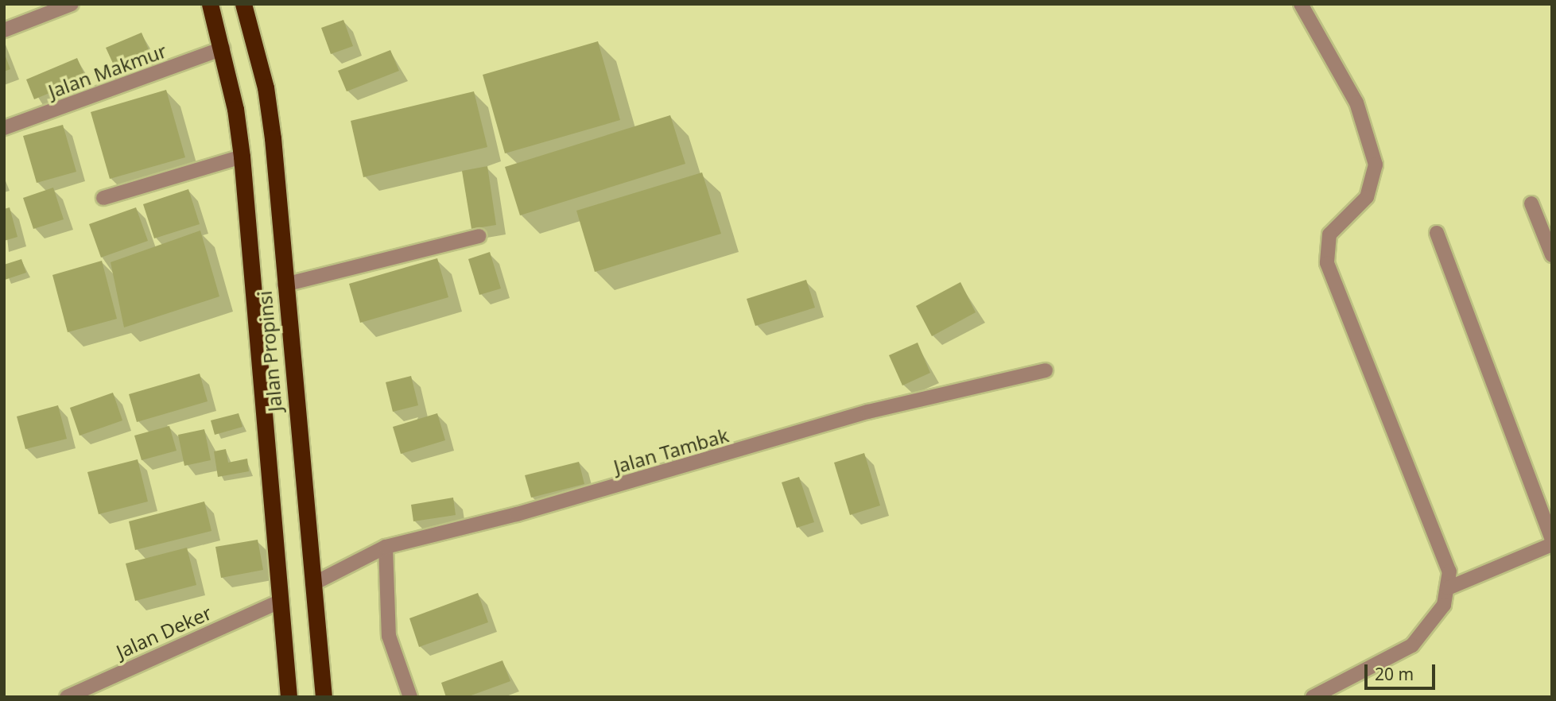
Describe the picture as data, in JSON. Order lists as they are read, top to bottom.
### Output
{
  "streets": {
    "highway": ["Jalan Propinsi"],
    "street": ["Jalan Makmur", "Jalan Tambak", "Jalan Deker"]
  },
  "crossings": [
    ["Jalan Propinsi", "Jalan Tambak"]
  ],
  "scale_bar": "20 m"
}
